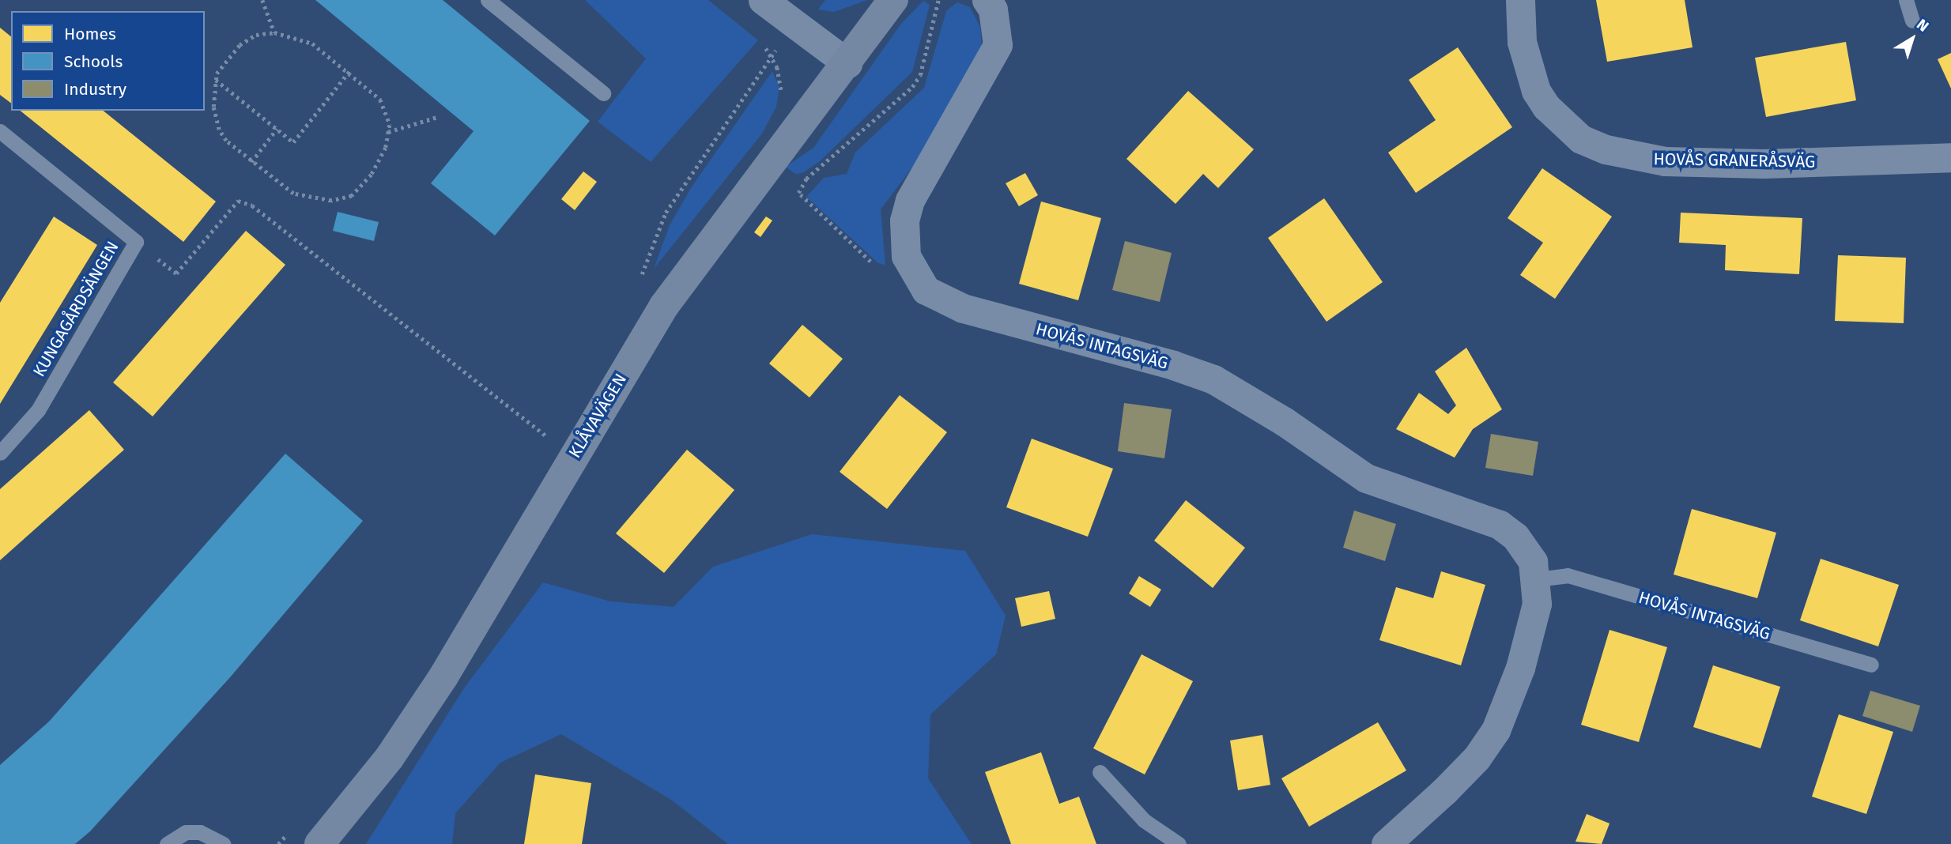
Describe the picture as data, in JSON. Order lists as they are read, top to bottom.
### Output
{
  "streets": {
    "street": ["HOVÅS GRANERÅSVÄG", "HOVÅS INTAGSVÄG", "KLÅVAVÄGEN"],
    "lane": ["KUNGAGÅRDSÄNGEN"]
  },
  "legend": ["Homes", "Schools", "Industry"],
  "north": "top right"
}
